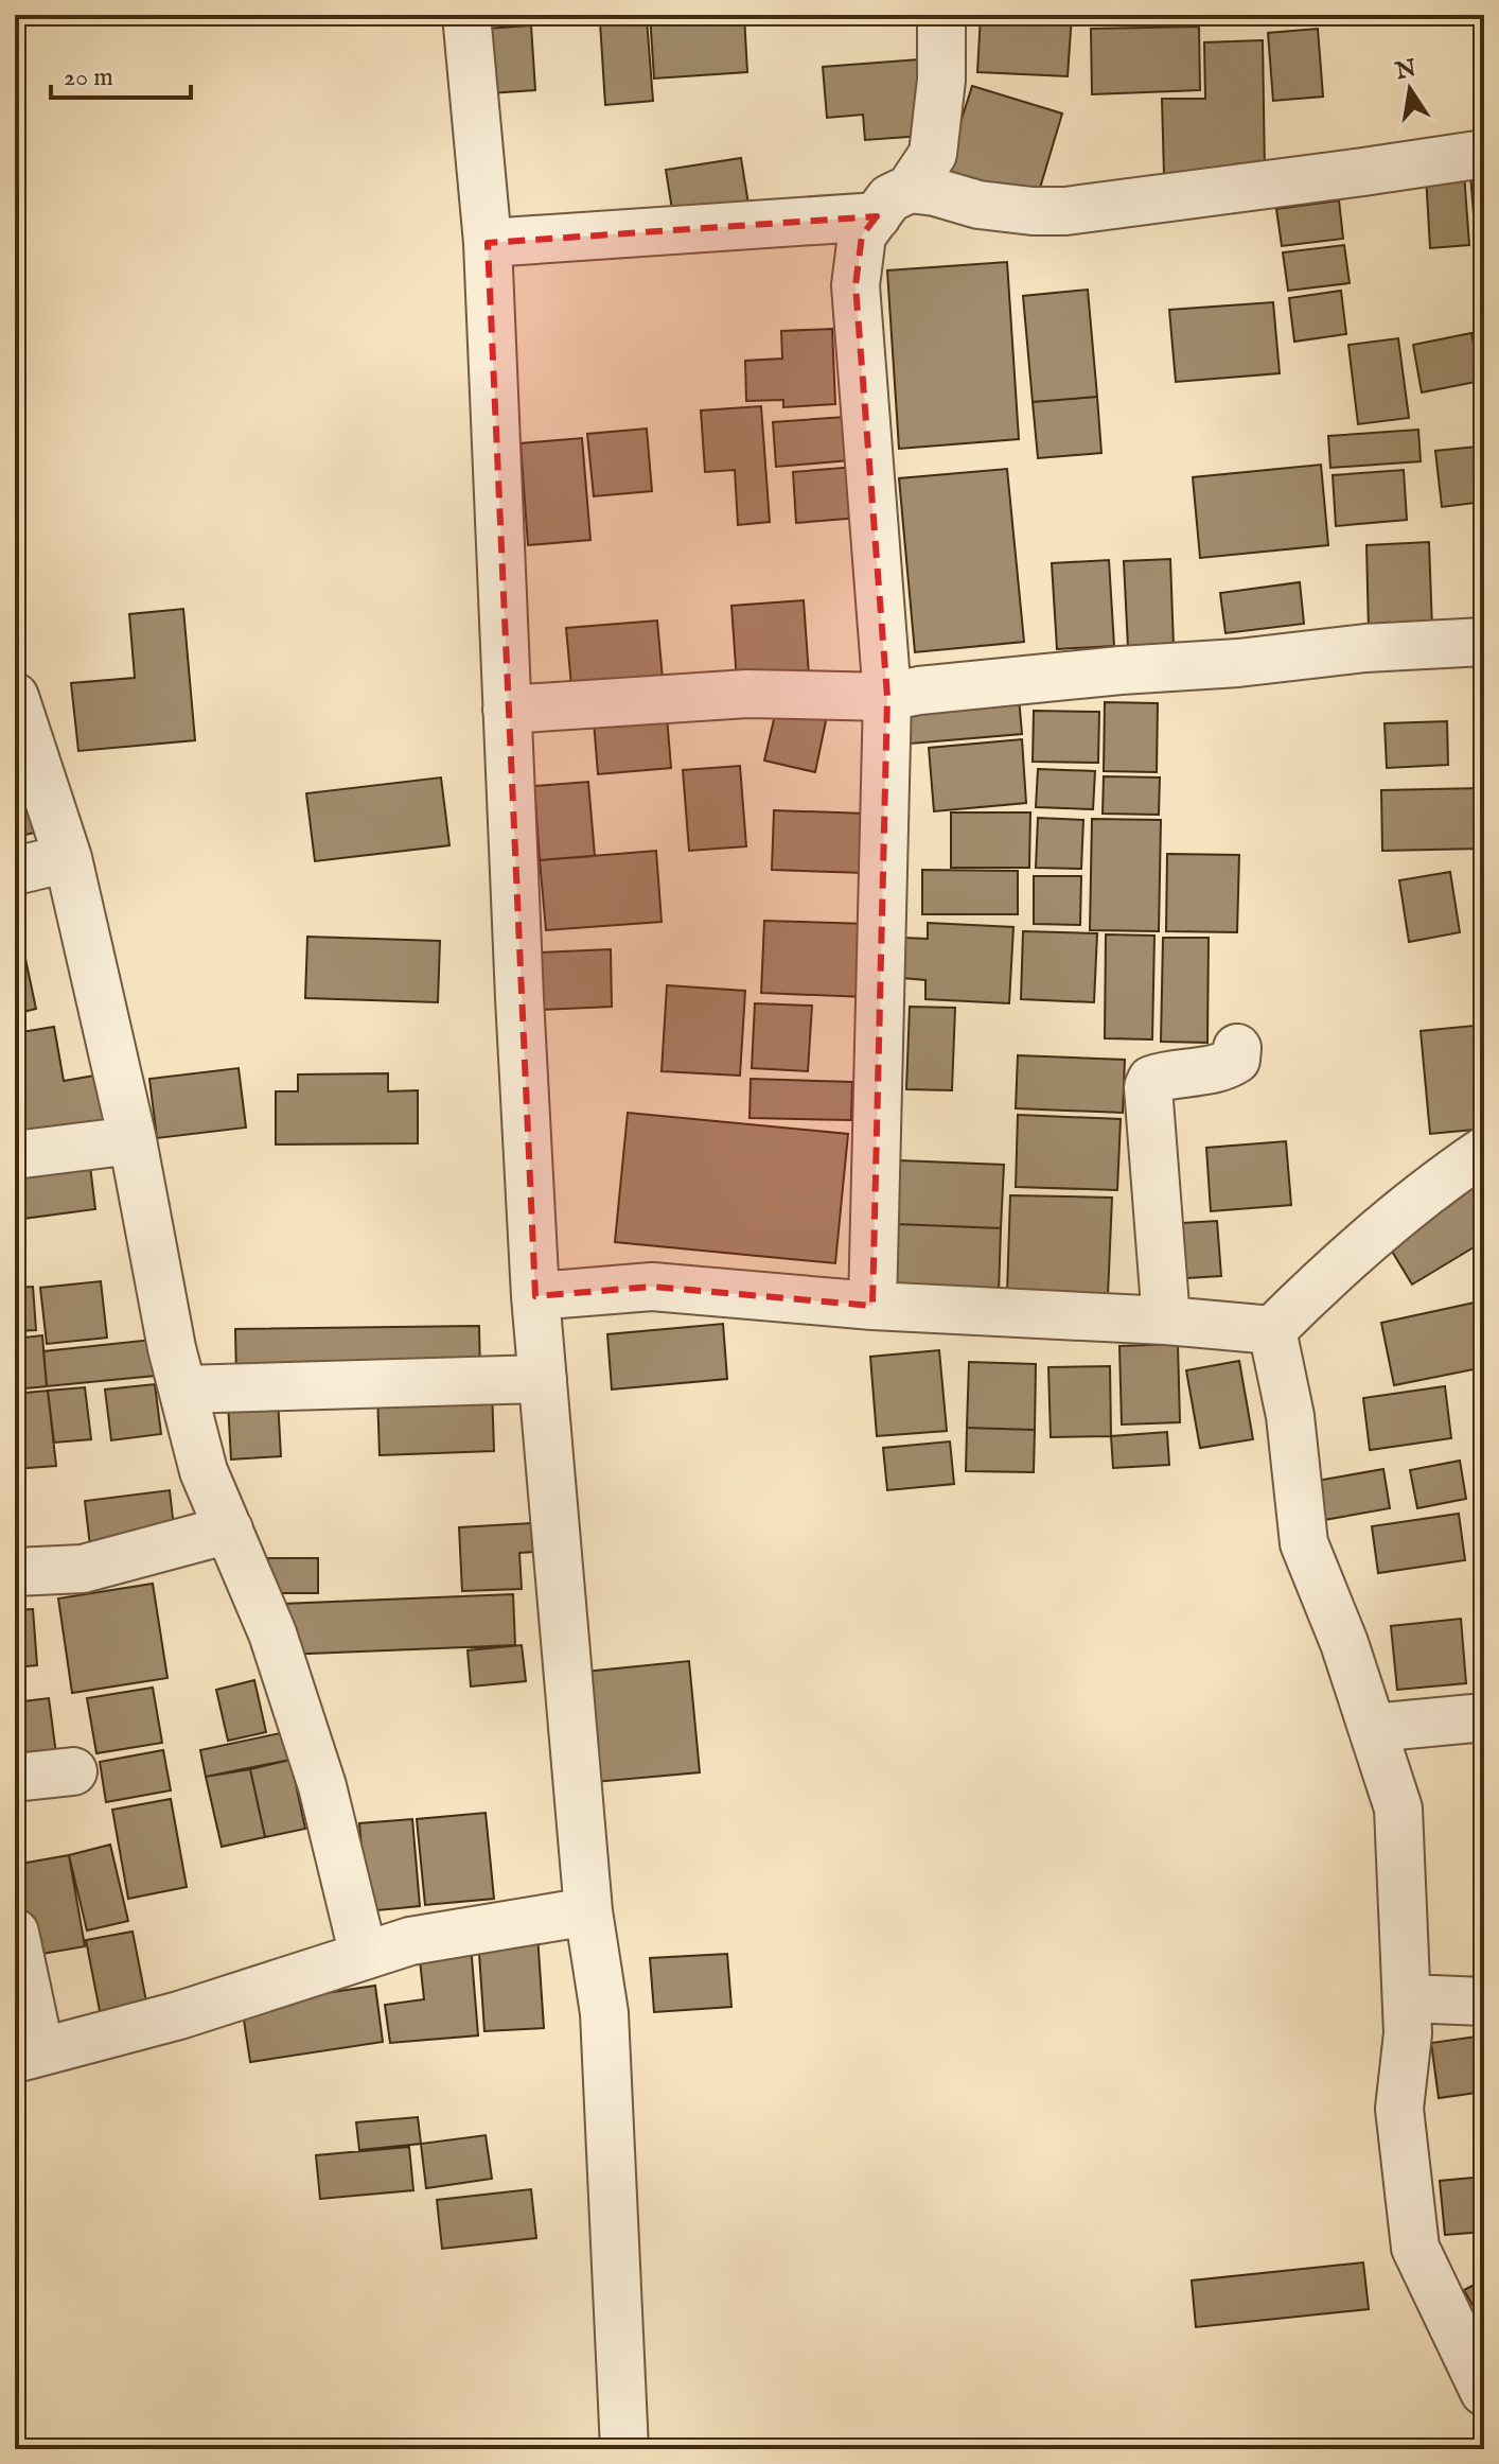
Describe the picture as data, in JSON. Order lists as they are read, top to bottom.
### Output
{
  "scale_bar": "20 m",
  "north": "top"
}
